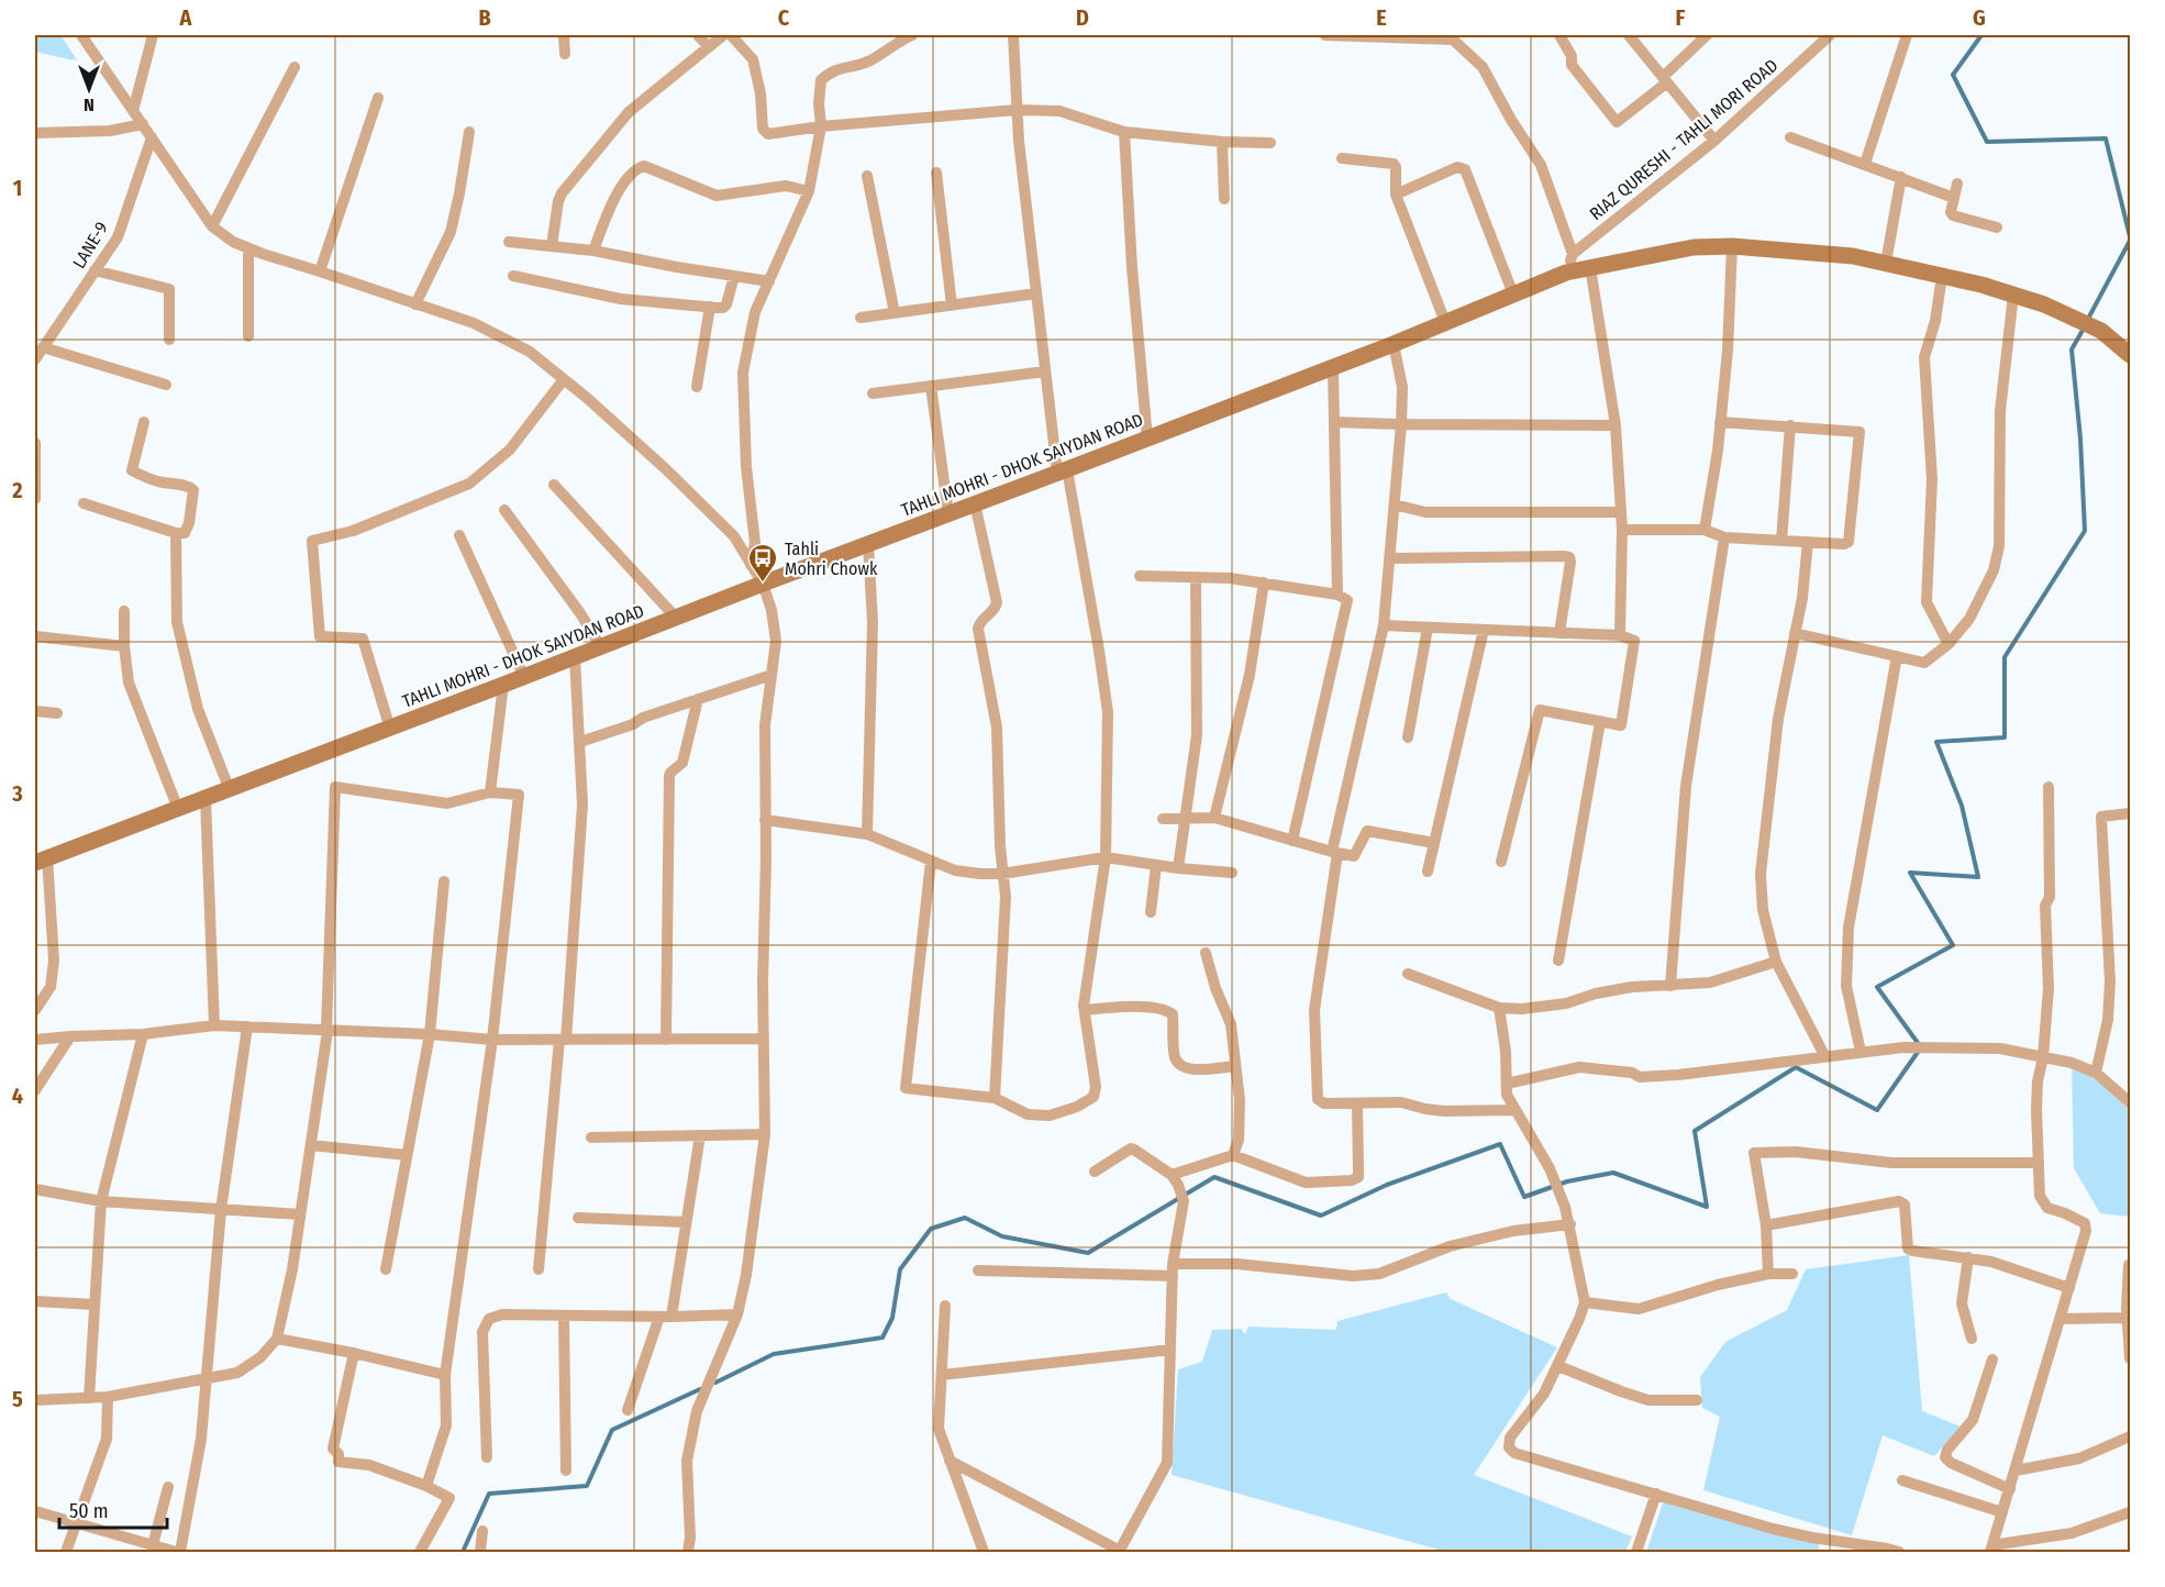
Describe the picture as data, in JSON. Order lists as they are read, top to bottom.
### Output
{
  "streets": {
    "street": ["RIAZ QURESHI - TAHLI MORI ROAD", "LANE-9", "TAHLI MOHRI - DHOK SAIYDAN ROAD"]
  },
  "places": {
    "bus stop": ["Tahli Mohri Chowk"]
  },
  "scale_bar": "50 m",
  "north": "bottom",
  "grid": {
    "columns": [
      "A",
      "B",
      "C",
      "D",
      "E",
      "F",
      "G"
    ],
    "rows": [
      "1",
      "2",
      "3",
      "4",
      "5"
    ]
  }
}
